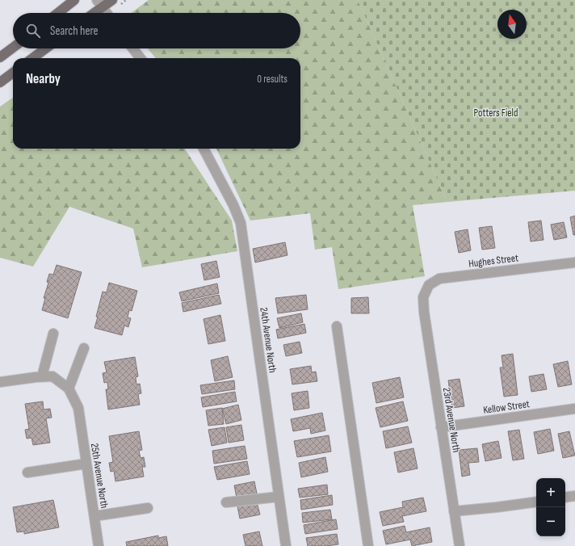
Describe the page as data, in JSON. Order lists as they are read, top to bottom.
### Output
{
  "streets": {
    "street": [
      "Hughes Street",
      "24th Avenue North",
      "Kellow Street",
      "23rd Avenue North",
      "25th Avenue North"
    ]
  },
  "crossings": [
    ["Hughes Street", "23rd Avenue North"],
    ["Kellow Street", "23rd Avenue North"]
  ],
  "parks": ["Potters Field"],
  "north": "top",
  "page": {
    "search": "Search here",
    "heading": ["Nearby", "0 results"],
    "map_buttons": ["+", "−"]
  }
}
